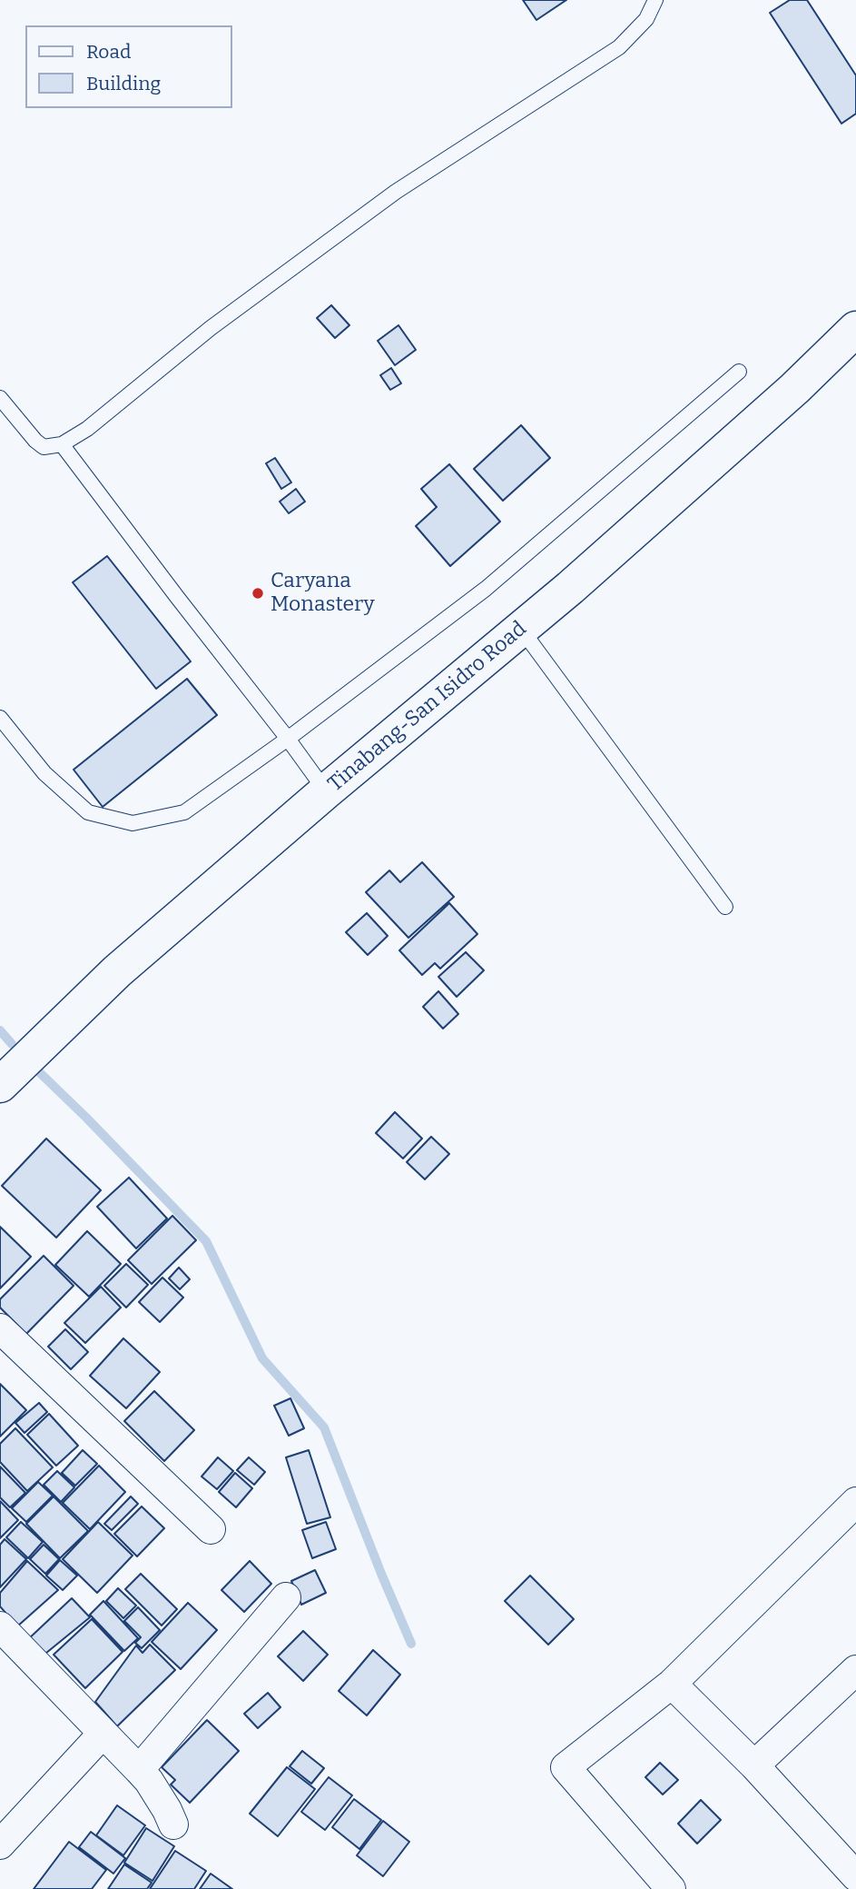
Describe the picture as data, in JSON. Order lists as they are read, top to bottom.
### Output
{
  "streets": {
    "street": ["Tinabang-San Isidro Road"]
  },
  "places": ["Caryana Monastery"],
  "legend": ["Road", "Building"]
}
